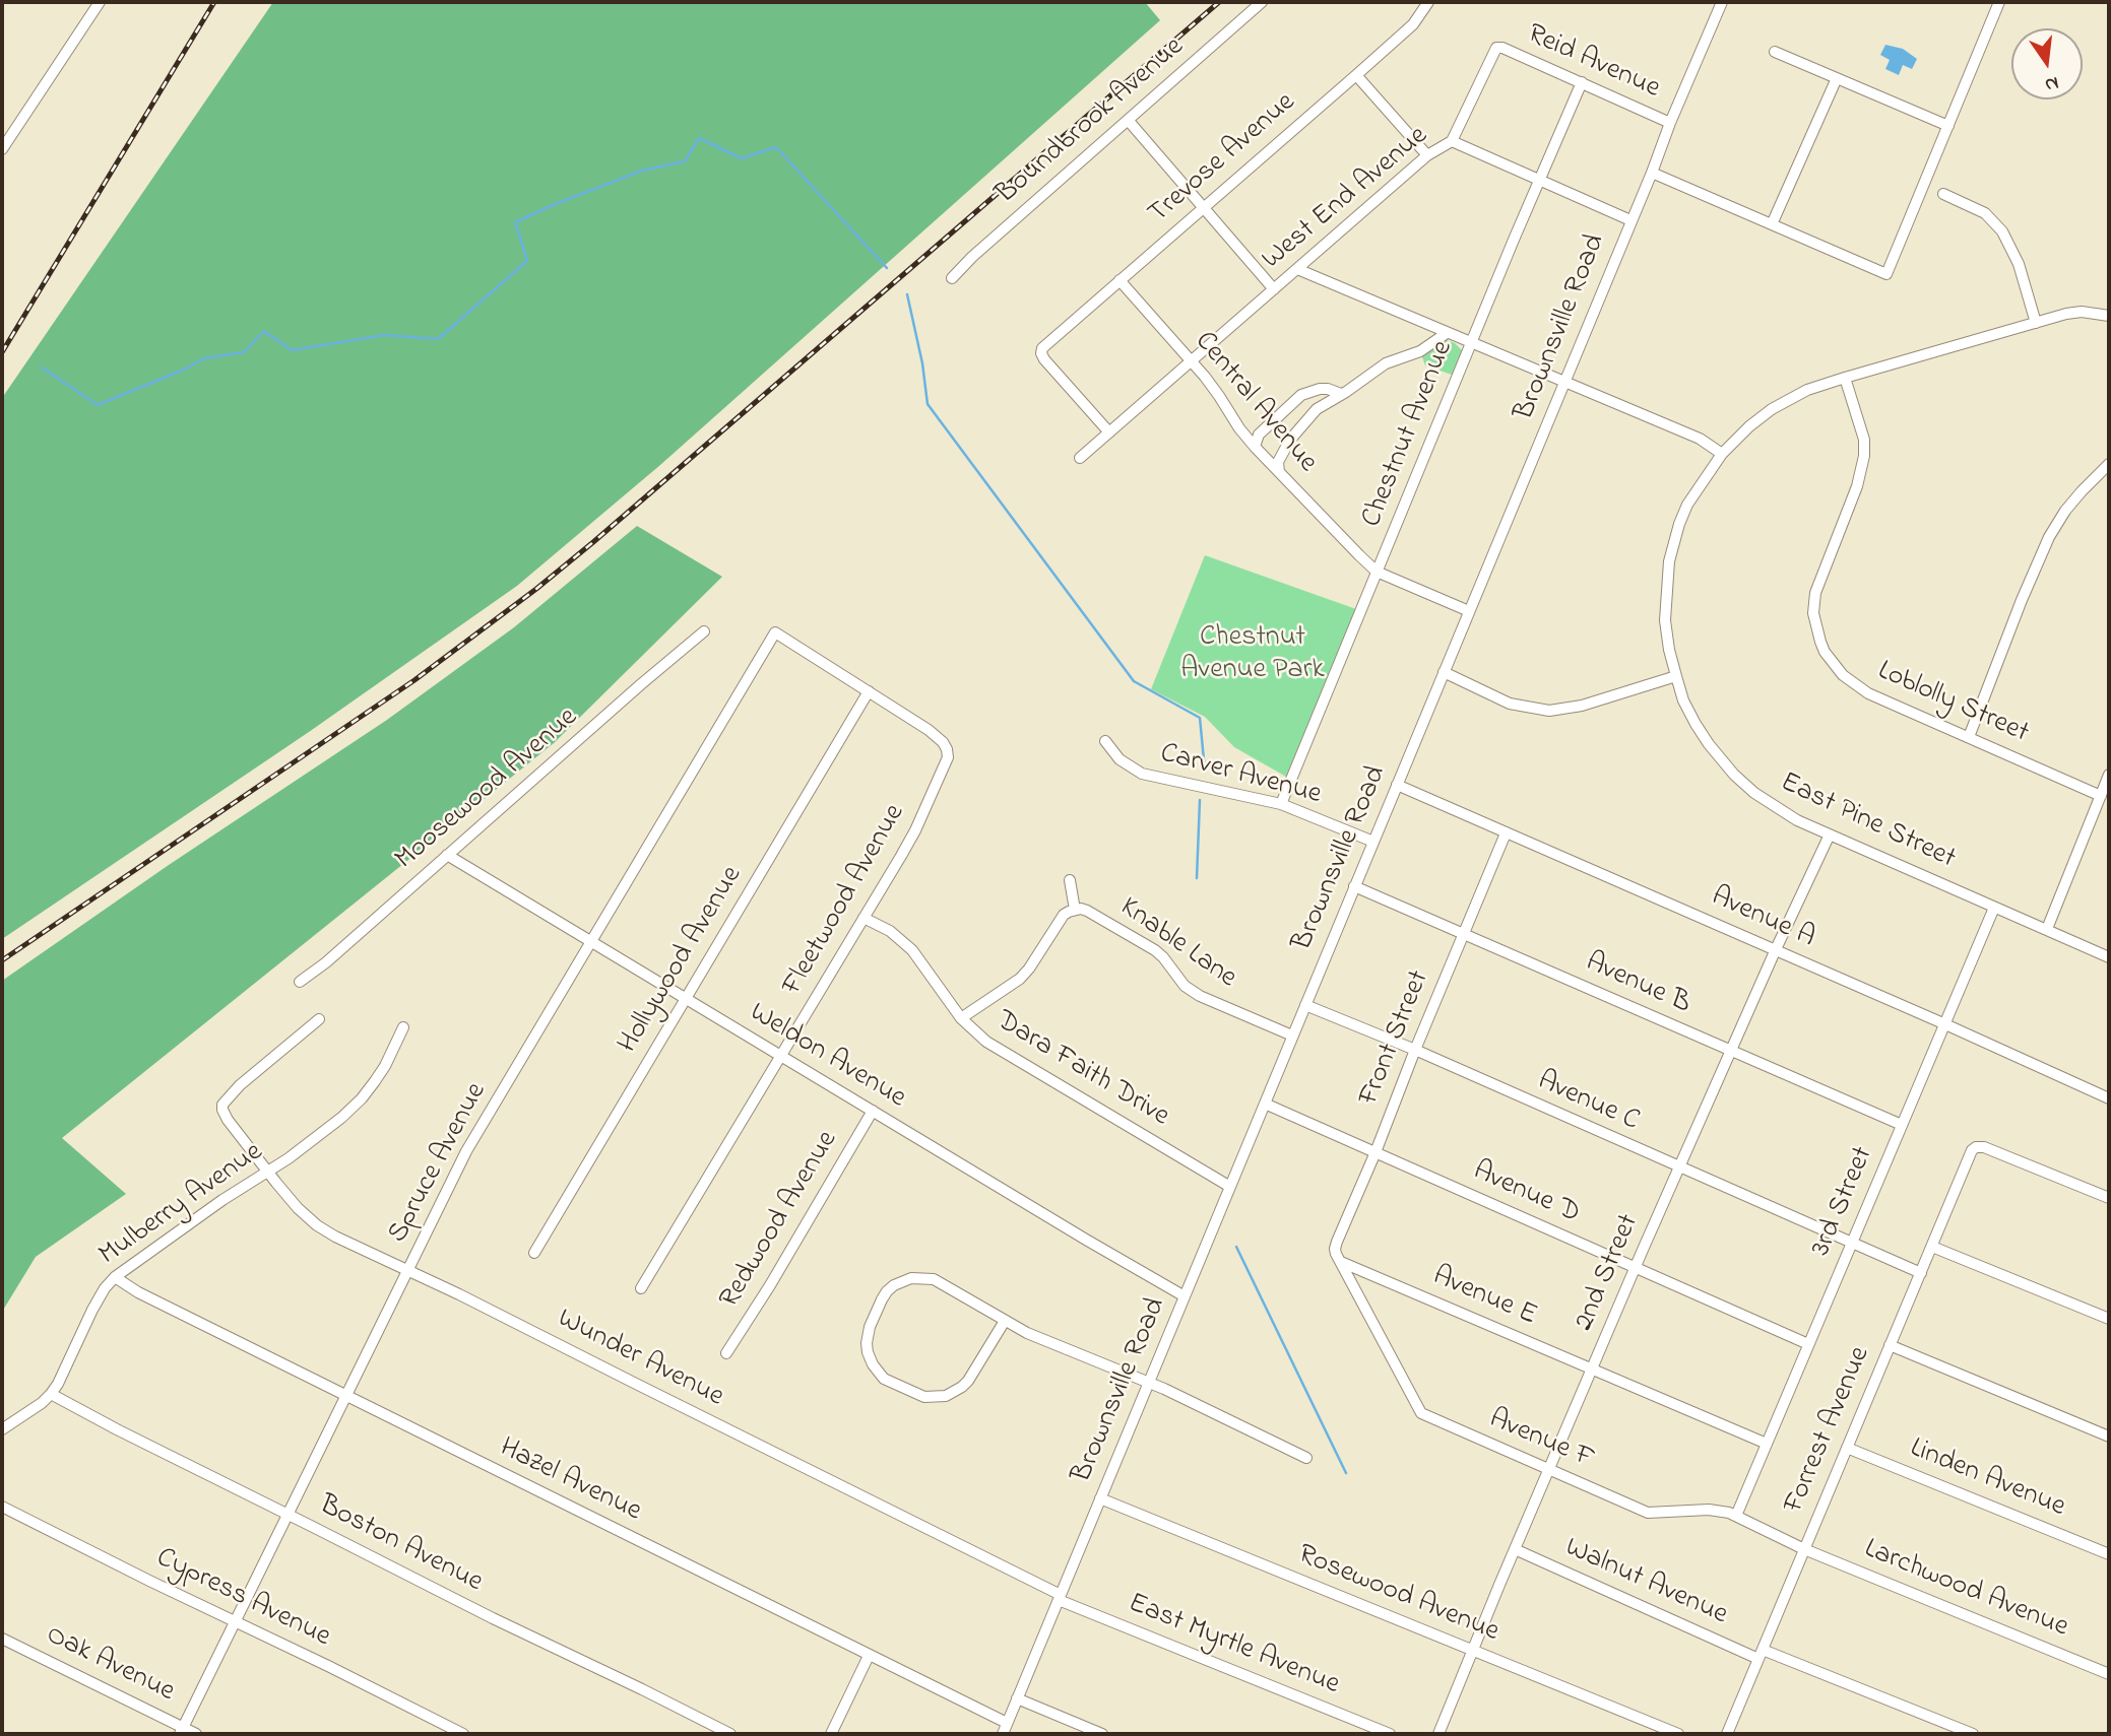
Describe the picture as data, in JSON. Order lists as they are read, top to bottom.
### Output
{
  "streets": {
    "street": [
      "Reid Avenue",
      "Boundbrook Avenue",
      "Trevose Avenue",
      "West End Avenue",
      "Brownsville Road",
      "Central Avenue",
      "Chestnut Avenue",
      "Loblolly Street",
      "Carver Avenue",
      "Moosewood Avenue",
      "East Pine Street",
      "Fleetwood Avenue",
      "Avenue A",
      "Knable Lane",
      "Hollywood Avenue",
      "Avenue B",
      "Front Street",
      "Weldon Avenue",
      "Dara Faith Drive",
      "Avenue C",
      "Spruce Avenue",
      "Avenue D",
      "3rd Street",
      "Mulberry Avenue",
      "Redwood Avenue",
      "2nd Street",
      "Avenue E",
      "Wunder Avenue",
      "Forrest Avenue",
      "Avenue F",
      "Linden Avenue",
      "Hazel Avenue",
      "Boston Avenue",
      "Walnut Avenue",
      "Larchwood Avenue",
      "Rosewood Avenue",
      "Cypress Avenue",
      "East Myrtle Avenue",
      "Oak Avenue"
    ]
  },
  "crossings": [
    ["Reid Avenue", "West End Avenue"],
    ["Reid Avenue", "Brownsville Road"],
    ["Reid Avenue", "Chestnut Avenue"],
    ["Trevose Avenue", "West End Avenue"],
    ["Trevose Avenue", "Central Avenue"],
    ["West End Avenue", "Central Avenue"],
    ["Brownsville Road", "Central Avenue"],
    ["Brownsville Road", "Carver Avenue"],
    ["Brownsville Road", "Avenue A"],
    ["Brownsville Road", "Knable Lane"],
    ["Brownsville Road", "Avenue B"],
    ["Brownsville Road", "Weldon Avenue"],
    ["Brownsville Road", "Dara Faith Drive"],
    ["Brownsville Road", "Avenue C"],
    ["Brownsville Road", "Avenue D"],
    ["Brownsville Road", "Wunder Avenue"],
    ["Brownsville Road", "Hazel Avenue"],
    ["Brownsville Road", "Rosewood Avenue"],
    ["Brownsville Road", "East Myrtle Avenue"],
    ["Central Avenue", "Chestnut Avenue"],
    ["Chestnut Avenue", "Carver Avenue"],
    ["Loblolly Street", "East Pine Street"],
    ["Moosewood Avenue", "Weldon Avenue"],
    ["East Pine Street", "3rd Street"],
    ["East Pine Street", "2nd Street"],
    ["Fleetwood Avenue", "Hollywood Avenue"],
    ["Fleetwood Avenue", "Weldon Avenue"],
    ["Fleetwood Avenue", "Dara Faith Drive"],
    ["Fleetwood Avenue", "Spruce Avenue"],
    ["Avenue A", "Front Street"],
    ["Avenue A", "3rd Street"],
    ["Avenue A", "2nd Street"],
    ["Hollywood Avenue", "Weldon Avenue"],
    ["Hollywood Avenue", "Spruce Avenue"],
    ["Avenue B", "Front Street"],
    ["Avenue B", "3rd Street"],
    ["Avenue B", "2nd Street"],
    ["Front Street", "Avenue C"],
    ["Front Street", "Avenue D"],
    ["Front Street", "Avenue E"],
    ["Front Street", "Avenue F"],
    ["Weldon Avenue", "Spruce Avenue"],
    ["Weldon Avenue", "Redwood Avenue"],
    ["Avenue C", "3rd Street"],
    ["Avenue C", "2nd Street"],
    ["Avenue C", "Forrest Avenue"],
    ["Spruce Avenue", "Wunder Avenue"],
    ["Spruce Avenue", "Hazel Avenue"],
    ["Spruce Avenue", "Boston Avenue"],
    ["Spruce Avenue", "Cypress Avenue"],
    ["Spruce Avenue", "Oak Avenue"],
    ["Avenue D", "3rd Street"],
    ["Avenue D", "2nd Street"],
    ["3rd Street", "Avenue E"],
    ["3rd Street", "Avenue F"],
    ["Mulberry Avenue", "Wunder Avenue"],
    ["Mulberry Avenue", "Hazel Avenue"],
    ["Mulberry Avenue", "Boston Avenue"],
    ["2nd Street", "Avenue E"],
    ["2nd Street", "Avenue F"],
    ["2nd Street", "Walnut Avenue"],
    ["2nd Street", "Rosewood Avenue"],
    ["Avenue E", "Avenue F"],
    ["Wunder Avenue", "East Myrtle Avenue"],
    ["Forrest Avenue", "Avenue F"],
    ["Forrest Avenue", "Linden Avenue"],
    ["Forrest Avenue", "Walnut Avenue"],
    ["Forrest Avenue", "Larchwood Avenue"],
    ["Avenue F", "Larchwood Avenue"]
  ],
  "parks": ["Chestnut Avenue Park"],
  "north": "bottom"
}
